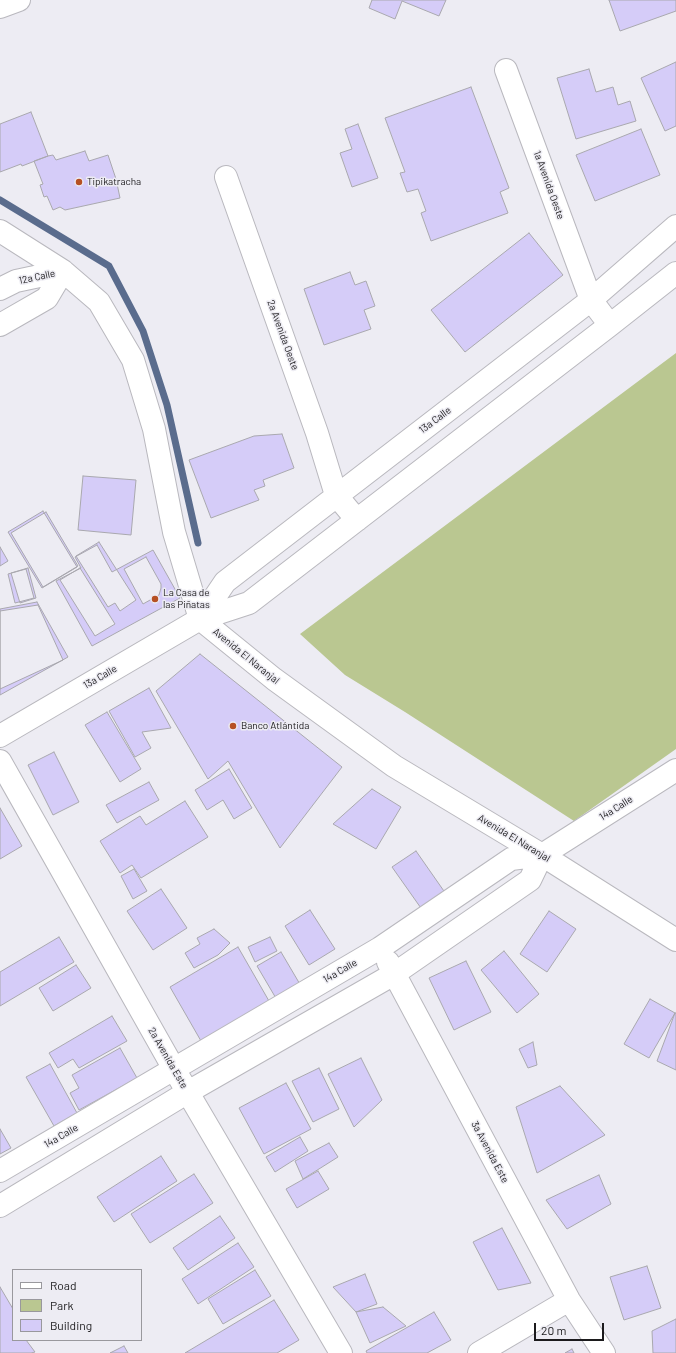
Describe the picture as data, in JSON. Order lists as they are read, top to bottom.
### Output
{
  "streets": {
    "street": [
      "1a Avenida Oeste",
      "12a Calle",
      "2a Avenida Oeste",
      "13a Calle",
      "Avenida El Naranjal",
      "14a Calle",
      "2a Avenida Este",
      "3a Avenida Este"
    ]
  },
  "crossings": [
    ["1a Avenida Oeste", "13a Calle"],
    ["2a Avenida Oeste", "13a Calle"],
    ["13a Calle", "Avenida El Naranjal"],
    ["Avenida El Naranjal", "14a Calle"],
    ["14a Calle", "2a Avenida Este"],
    ["14a Calle", "3a Avenida Este"]
  ],
  "places": ["Tipikatracha", "La Casa de las Piñatas", "Banco Atlántida"],
  "legend": ["Road", "Park", "Building"],
  "scale_bar": "20 m"
}
